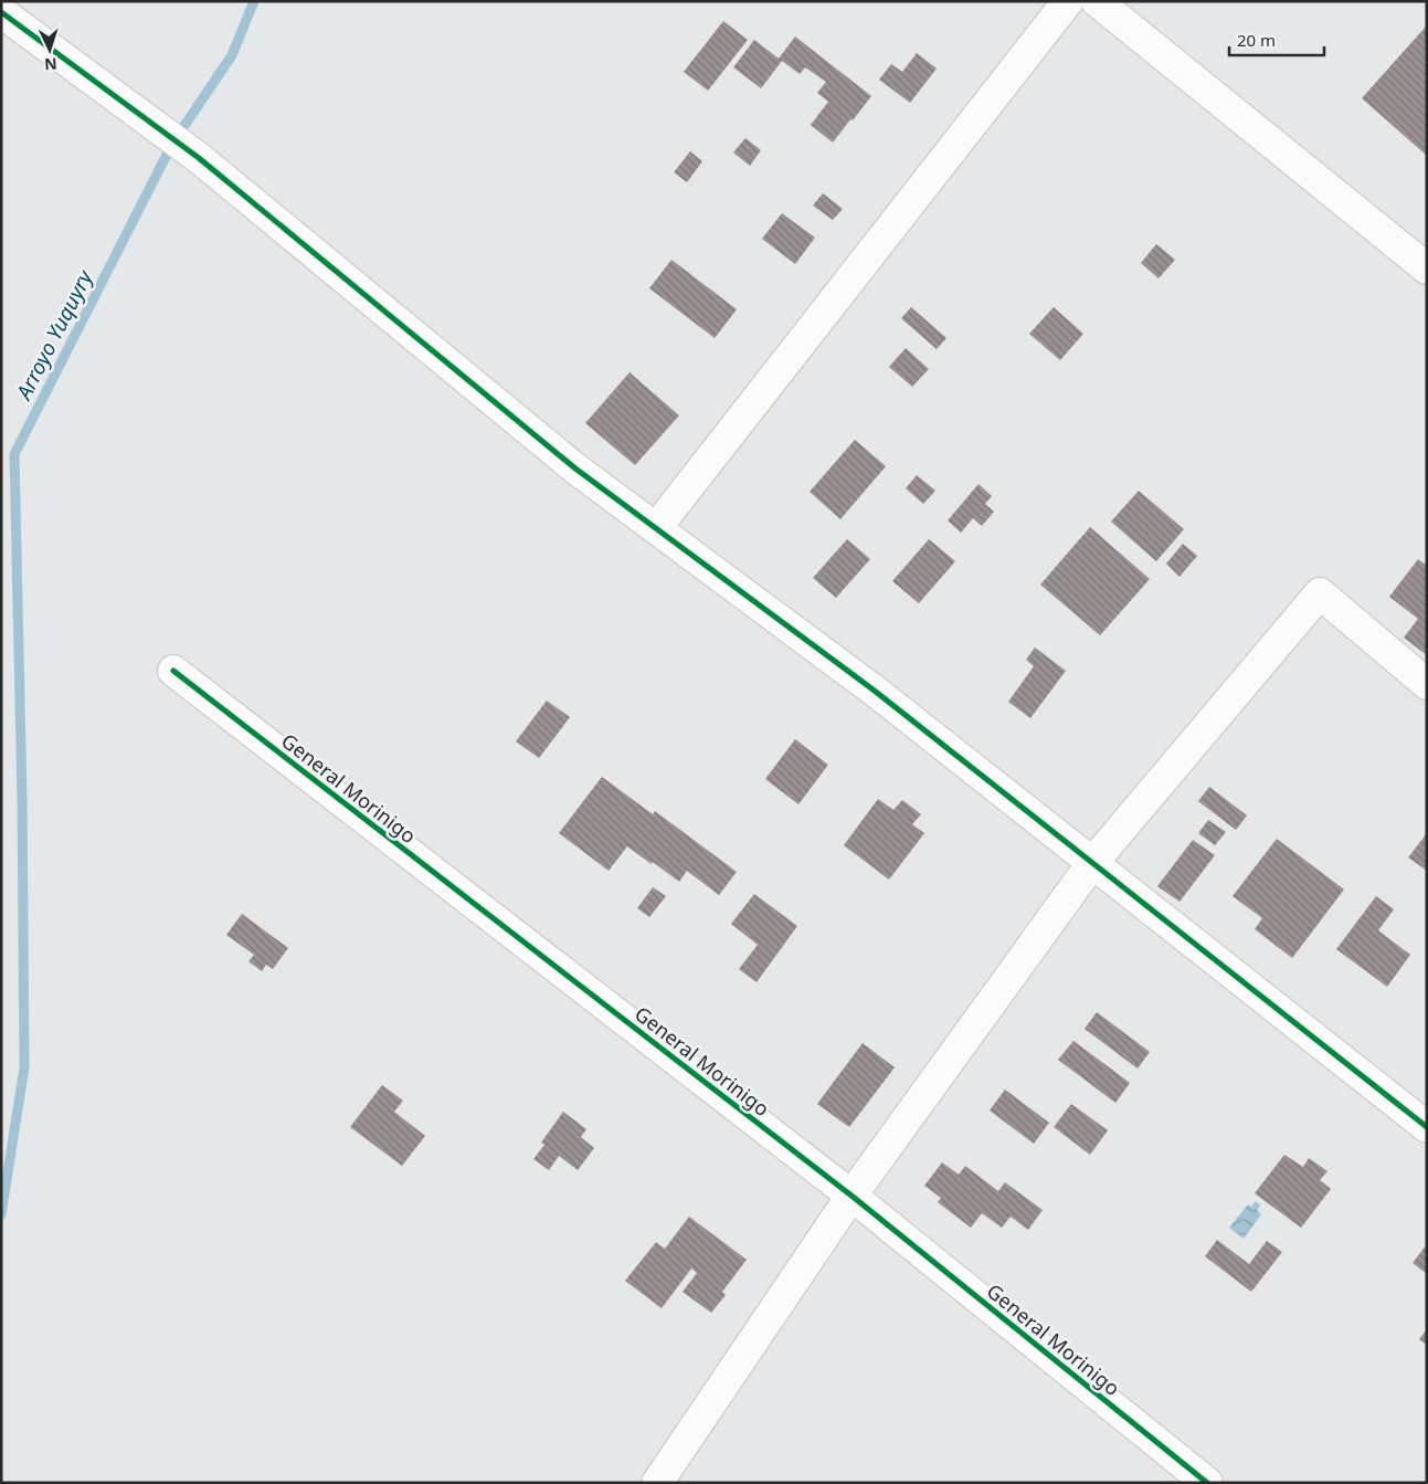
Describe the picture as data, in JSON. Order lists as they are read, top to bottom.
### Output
{
  "streets": {
    "street": ["General Morinigo"]
  },
  "water": ["Arroyo Yuquyry"],
  "scale_bar": "20 m",
  "north": "bottom"
}
